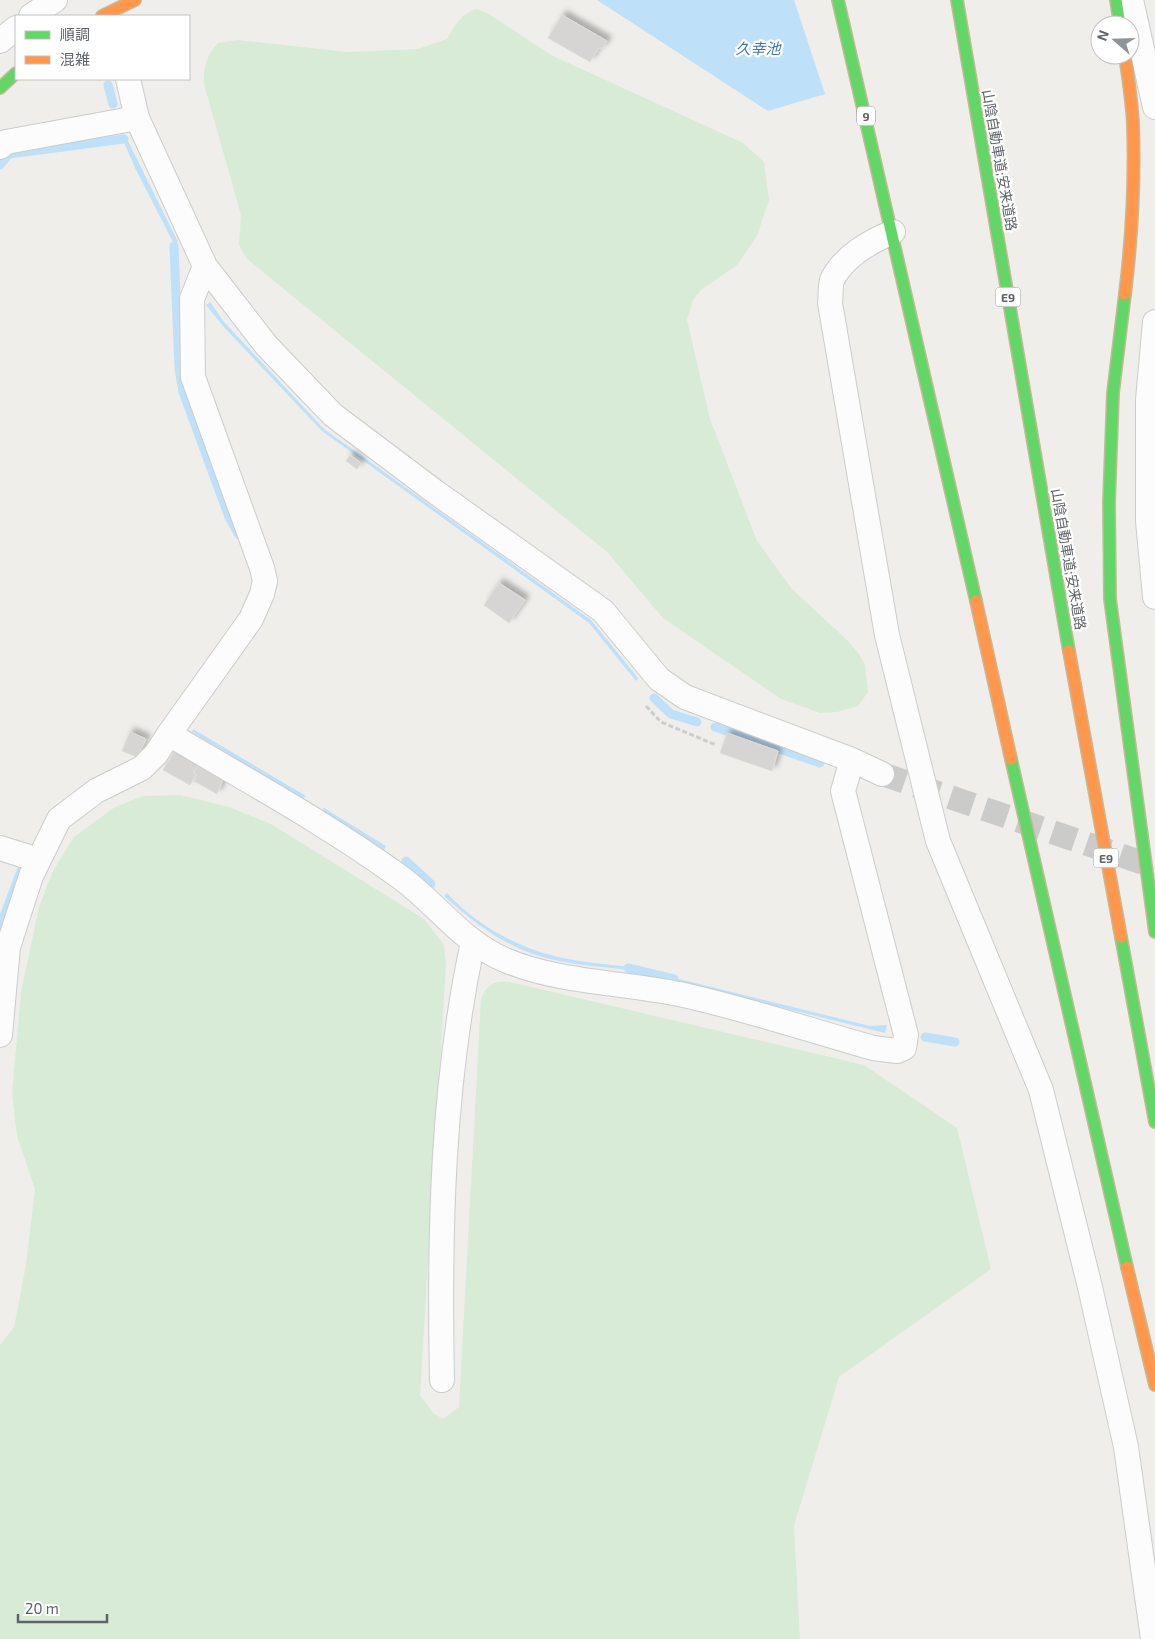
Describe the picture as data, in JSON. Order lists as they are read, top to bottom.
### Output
{
  "streets": {
    "highway": ["9", "山陰自動車道;安来道路", "E9"]
  },
  "water": ["久幸池"],
  "legend": ["順調", "混雑"],
  "scale_bar": "20 m",
  "north": "left"
}
